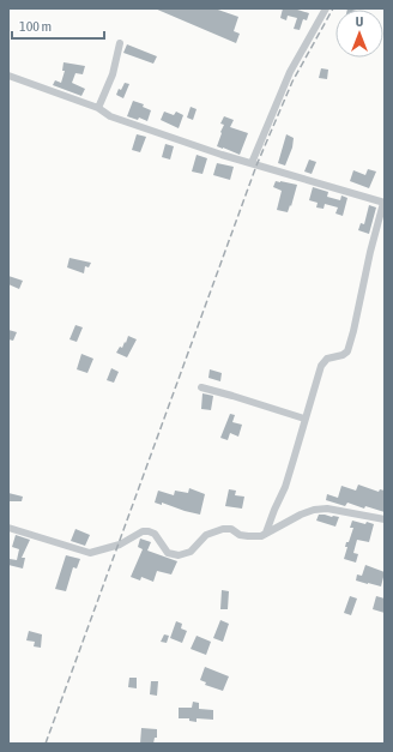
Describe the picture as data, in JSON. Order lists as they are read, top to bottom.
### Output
{
  "scale_bar": "100 m",
  "north": "top"
}
